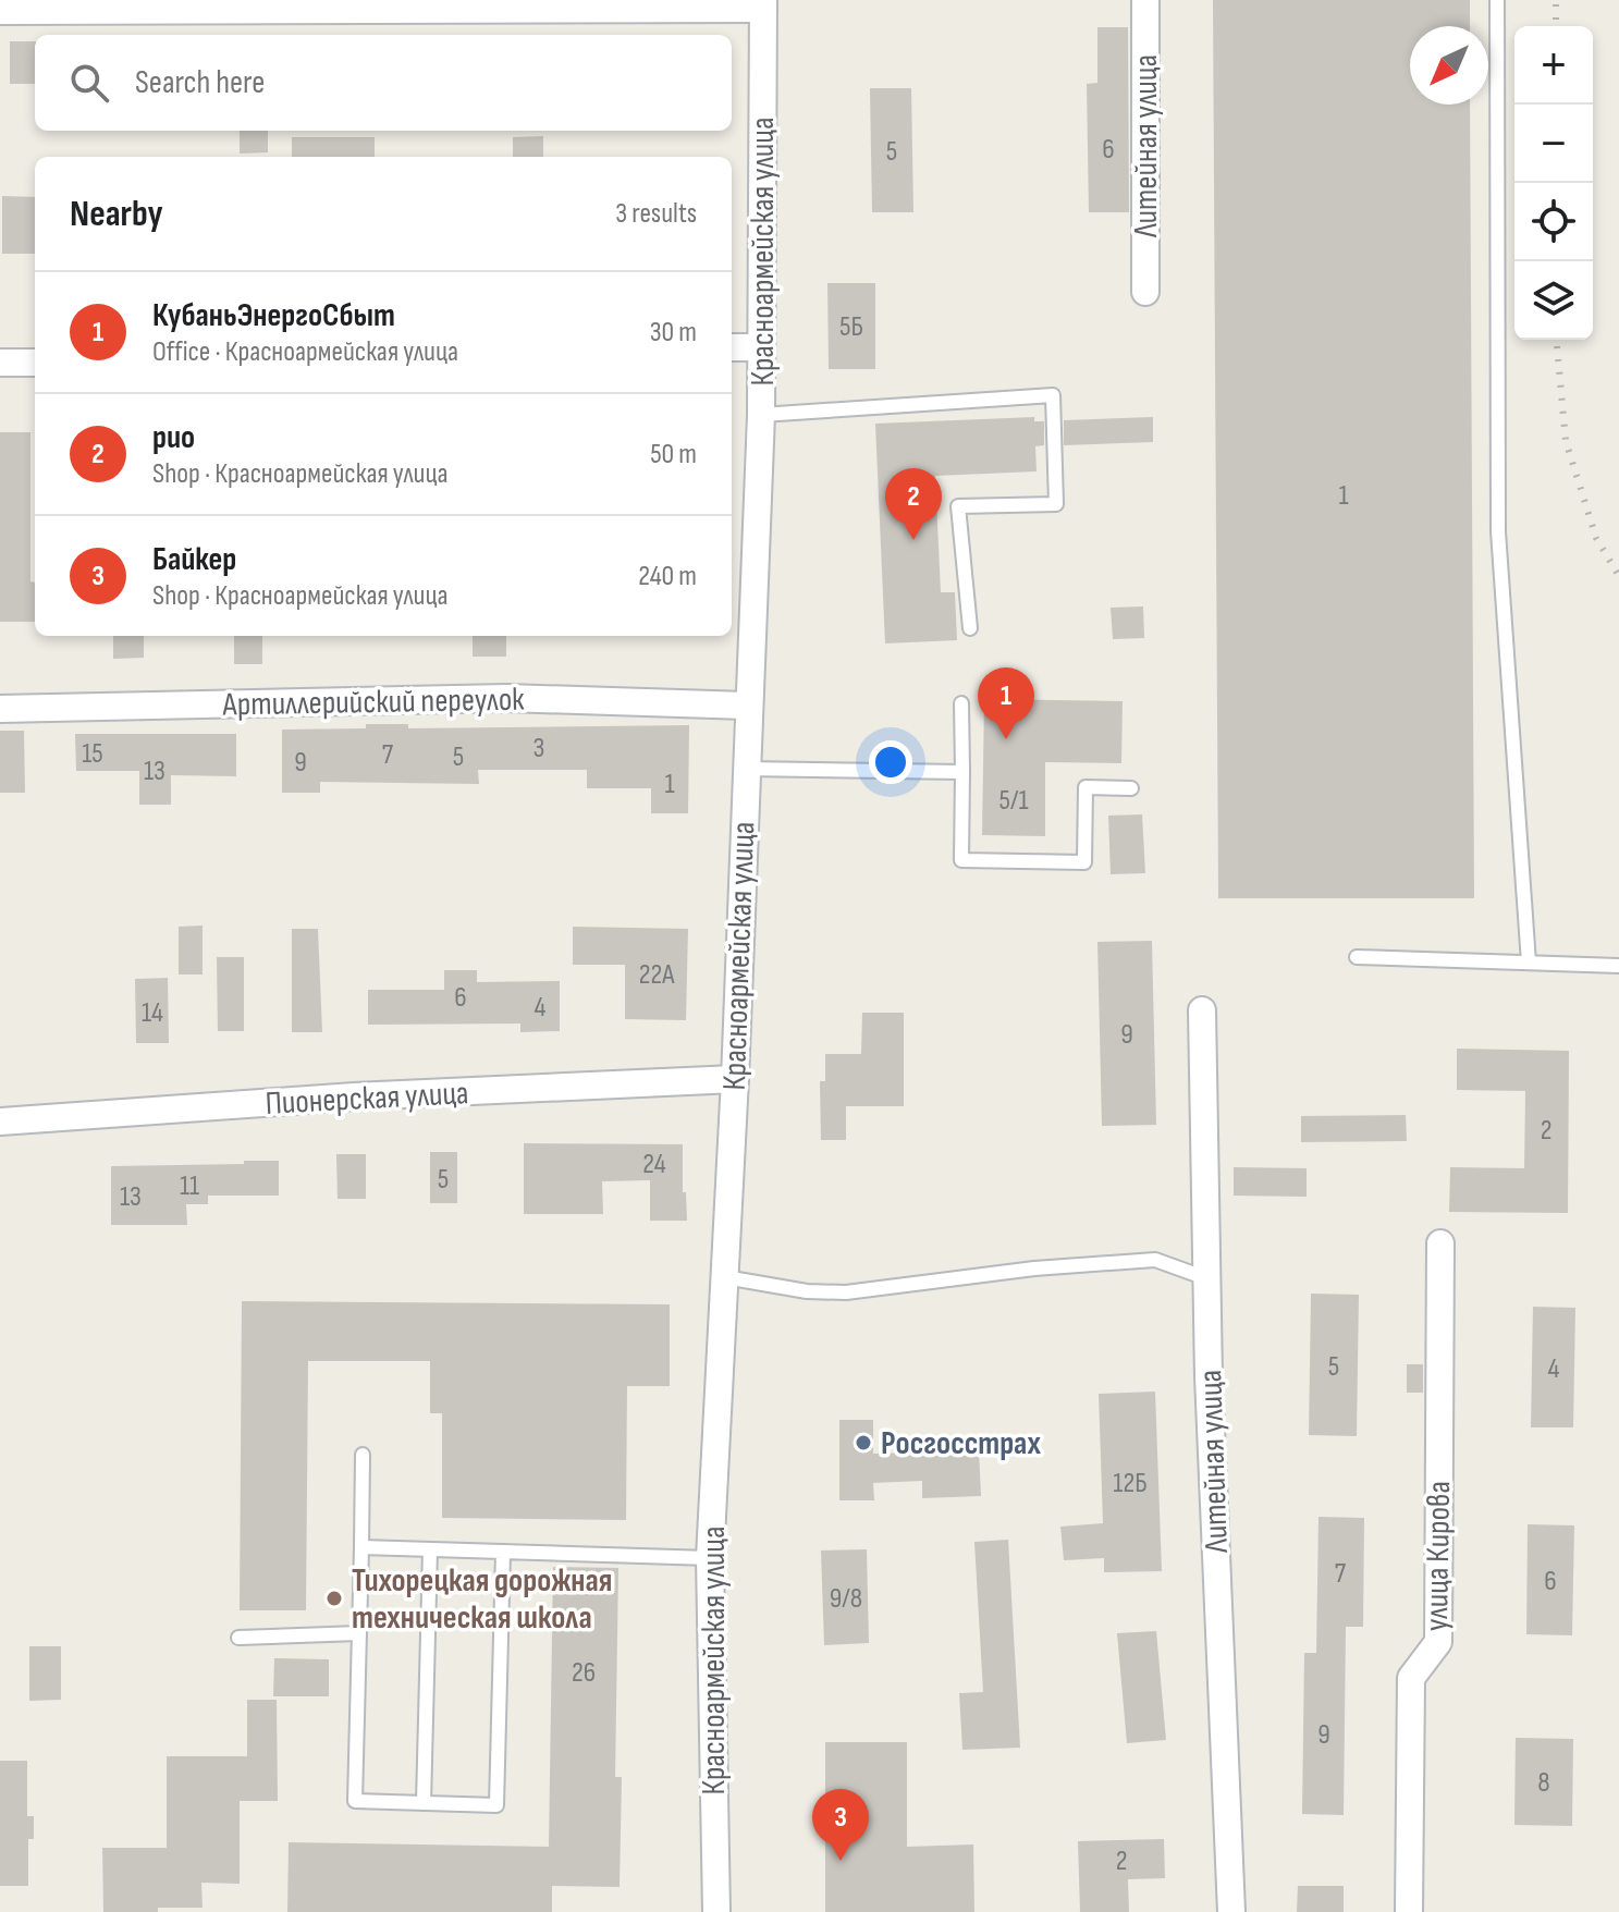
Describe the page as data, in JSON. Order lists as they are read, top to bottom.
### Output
{
  "streets": {
    "street": [
      "Литейная улица",
      "Красноармейская улица",
      "Артиллерийский переулок",
      "Пионерская улица",
      "улица Кирова"
    ]
  },
  "crossings": [
    ["Красноармейская улица", "Артиллерийский переулок"],
    ["Красноармейская улица", "Пионерская улица"]
  ],
  "places": ["Росгосстрах", "Тихорецкая дорожная техническая школа"],
  "house_numbers": [
    "6",
    "5",
    "5Б",
    "1",
    "3",
    "15",
    "7",
    "5",
    "9",
    "13",
    "1",
    "5/1",
    "22А",
    "6",
    "4",
    "14",
    "9",
    "2",
    "24",
    "5",
    "11",
    "13",
    "5",
    "4",
    "12Б",
    "7",
    "6",
    "9/8",
    "26",
    "9",
    "8",
    "2"
  ],
  "north": "bottom left",
  "page": {
    "map_buttons": ["+", "−"],
    "search": "Search here",
    "heading": ["Nearby", "3 results"],
    "list": [
      {
        "mark": "1",
        "name": "КубаньЭнергоСбыт",
        "note": "Office · Красноармейская улица",
        "value": "30 m"
      },
      {
        "mark": "2",
        "name": "рио",
        "note": "Shop · Красноармейская улица",
        "value": "50 m"
      },
      {
        "mark": "3",
        "name": "Байкер",
        "note": "Shop · Красноармейская улица",
        "value": "240 m"
      }
    ],
    "pins": ["2", "1", "3"]
  }
}
